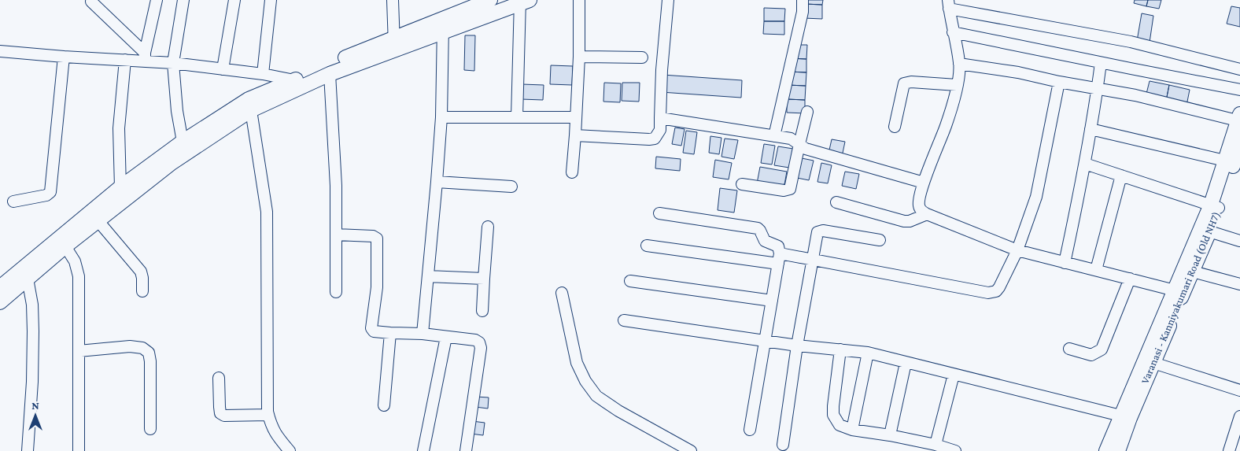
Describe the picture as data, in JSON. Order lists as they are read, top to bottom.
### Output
{
  "streets": {
    "main road": ["Varanasi - Kanniyakumari Road (Old NH7)"]
  },
  "north": "top"
}
